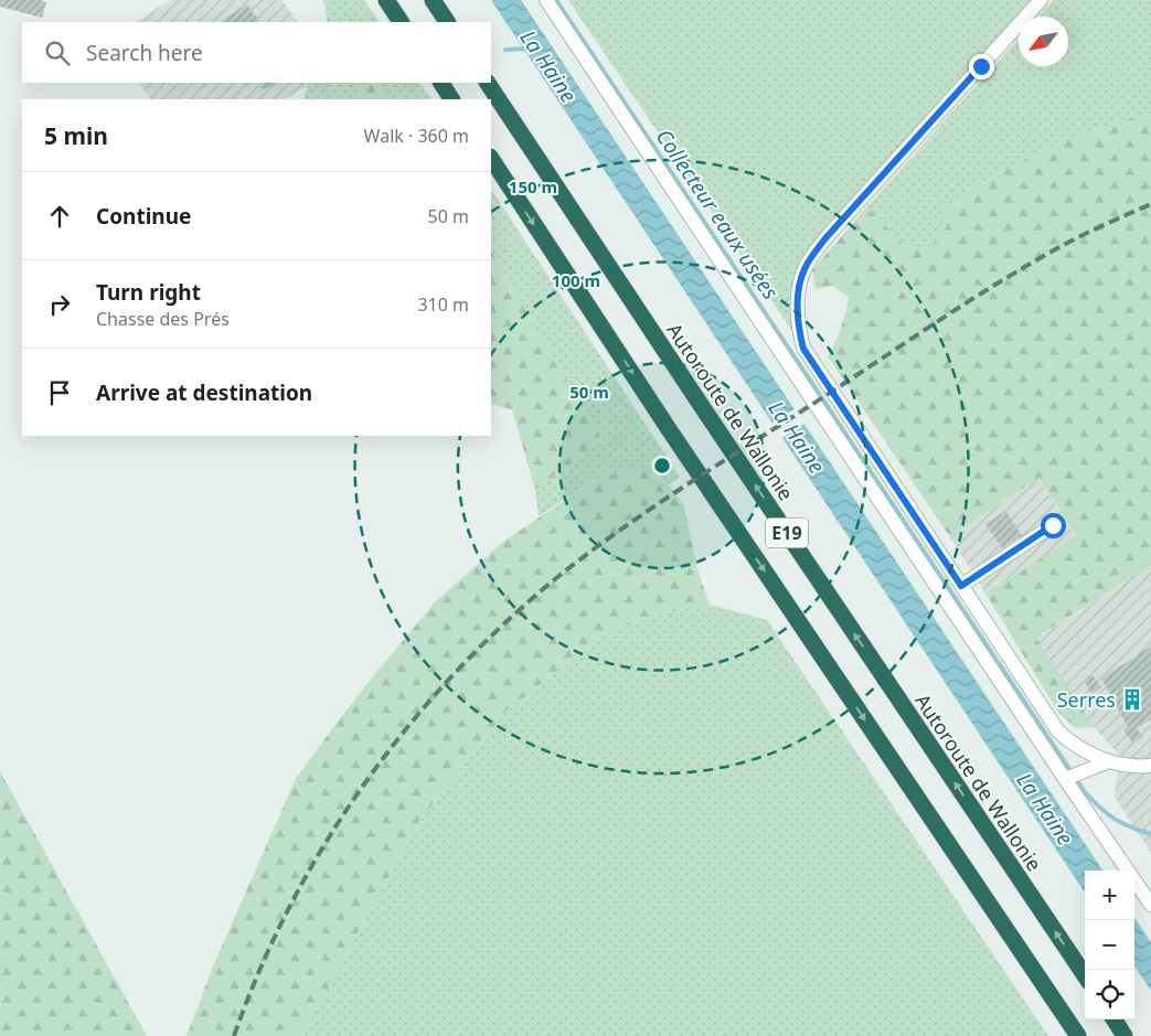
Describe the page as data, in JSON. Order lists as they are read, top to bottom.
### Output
{
  "streets": {
    "highway": ["Autoroute de Wallonie", "E19"]
  },
  "water": ["La Haine", "Collecteur eaux usées"],
  "places": {
    "building": ["Serres"]
  },
  "north": "bottom left",
  "page": {
    "search": "Search here",
    "heading": ["5 min", "Walk · 360 m"],
    "list": [
      ["Continue", "50 m"],
      ["Turn right", "Chasse des Prés", "310 m"],
      "Arrive at destination"
    ],
    "map_buttons": ["+", "−"]
  },
  "rings": ["150 m", "100 m", "50 m"]
}
